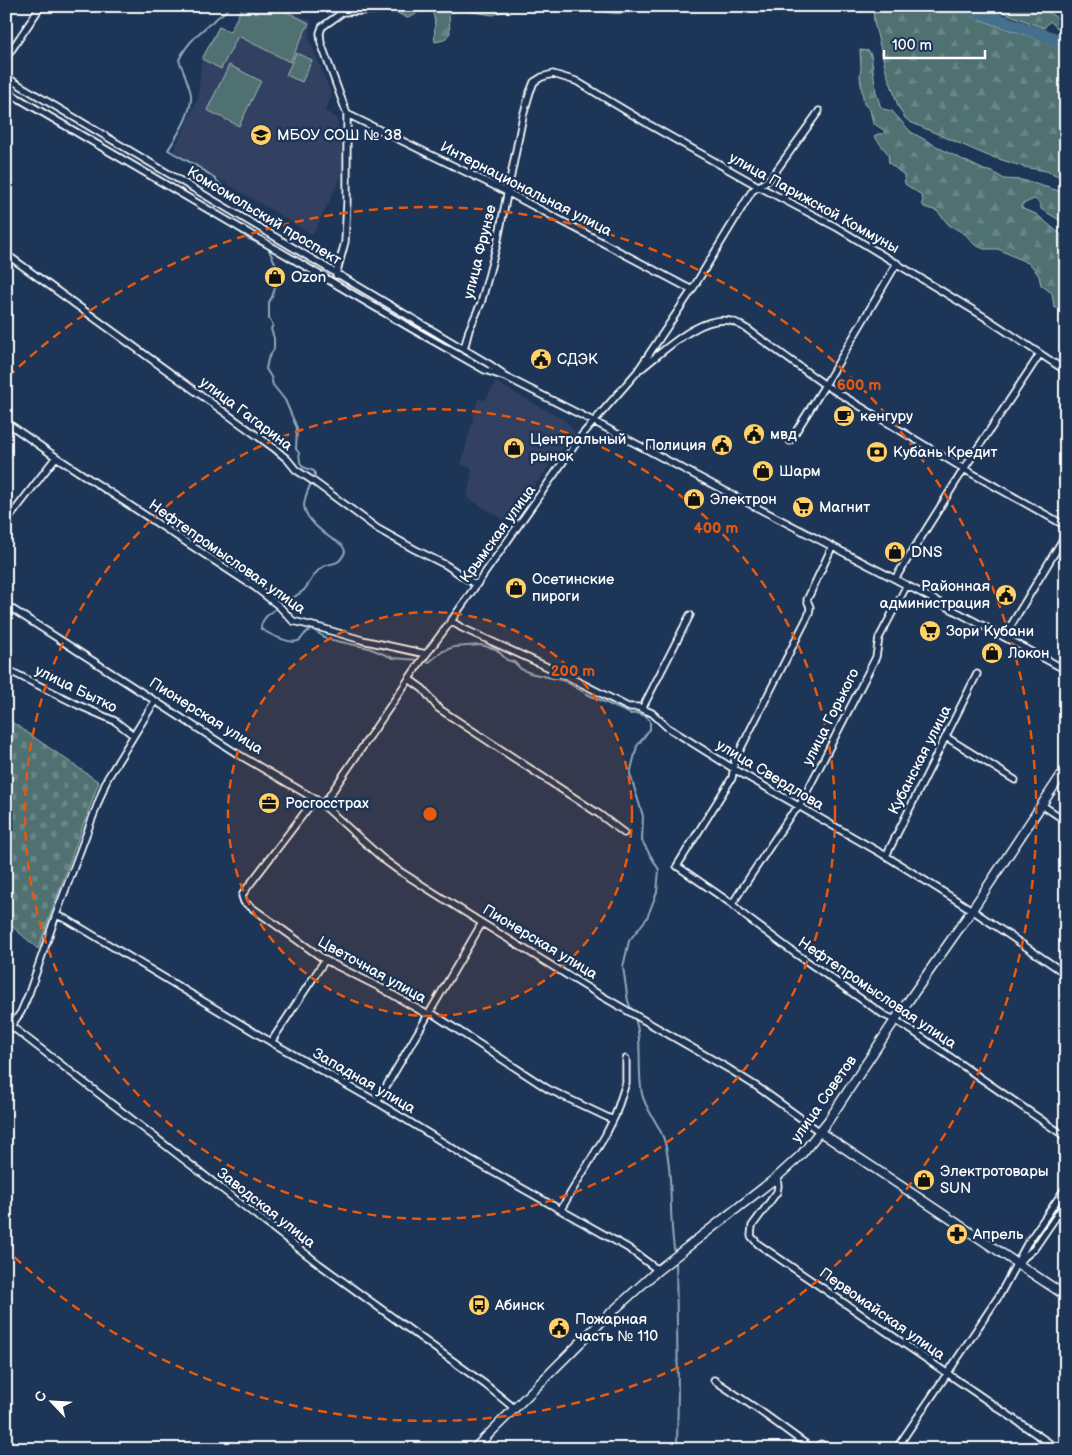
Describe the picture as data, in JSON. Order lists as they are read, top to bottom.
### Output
{
  "streets": {
    "main road": ["Пионерская улица", "улица Советов"],
    "street": [
      "Интернациональная улица",
      "улица Парижской Коммуны",
      "Комсомольский проспект",
      "улица Фрунзе",
      "улица Гагарина",
      "Крымская улица",
      "Нефтепромысловая улица",
      "улица Бытко",
      "улица Горького",
      "Кубанская улица",
      "улица Свердлова",
      "Цветочная улица",
      "Западная улица",
      "Заводская улица",
      "Первомайская улица"
    ]
  },
  "crossings": [
    ["Интернациональная улица", "улица Фрунзе"],
    ["Интернациональная улица", "Крымская улица"],
    ["улица Парижской Коммуны", "улица Фрунзе"],
    ["улица Парижской Коммуны", "Крымская улица"],
    ["Комсомольский проспект", "улица Фрунзе"],
    ["Комсомольский проспект", "Крымская улица"],
    ["Комсомольский проспект", "улица Горького"],
    ["улица Гагарина", "Крымская улица"],
    ["Крымская улица", "Нефтепромысловая улица"],
    ["Крымская улица", "Пионерская улица"],
    ["Крымская улица", "улица Свердлова"],
    ["Нефтепромысловая улица", "улица Горького"],
    ["Нефтепромысловая улица", "улица Свердлова"],
    ["Нефтепромысловая улица", "улица Советов"],
    ["Пионерская улица", "Цветочная улица"],
    ["Пионерская улица", "улица Советов"],
    ["улица Горького", "улица Свердлова"],
    ["Кубанская улица", "улица Свердлова"],
    ["улица Свердлова", "улица Советов"],
    ["Западная улица", "улица Советов"],
    ["улица Советов", "Заводская улица"],
    ["улица Советов", "Первомайская улица"]
  ],
  "places": {
    "school or university": ["МБОУ СОШ № 38"],
    "shop": [
      "Ozon",
      "Центральный рынок",
      "Шарм",
      "Электрон",
      "DNS",
      "Осетинские пироги",
      "Локон",
      "Электротовары SUN"
    ],
    "public building": [
      "СДЭК",
      "мвд",
      "Полиция",
      "Районная администрация",
      "Пожарная часть № 110"
    ],
    "cafe": ["кенгуру"],
    "bank": ["Кубань Кредит"],
    "supermarket": ["Магнит", "Зори Кубани"],
    "office": ["Росгосстрах"],
    "pharmacy": ["Апрель"],
    "bus stop": ["Абинск"]
  },
  "scale_bar": "100 m",
  "north": "top left",
  "rings": ["600 m", "400 m", "200 m"]
}
